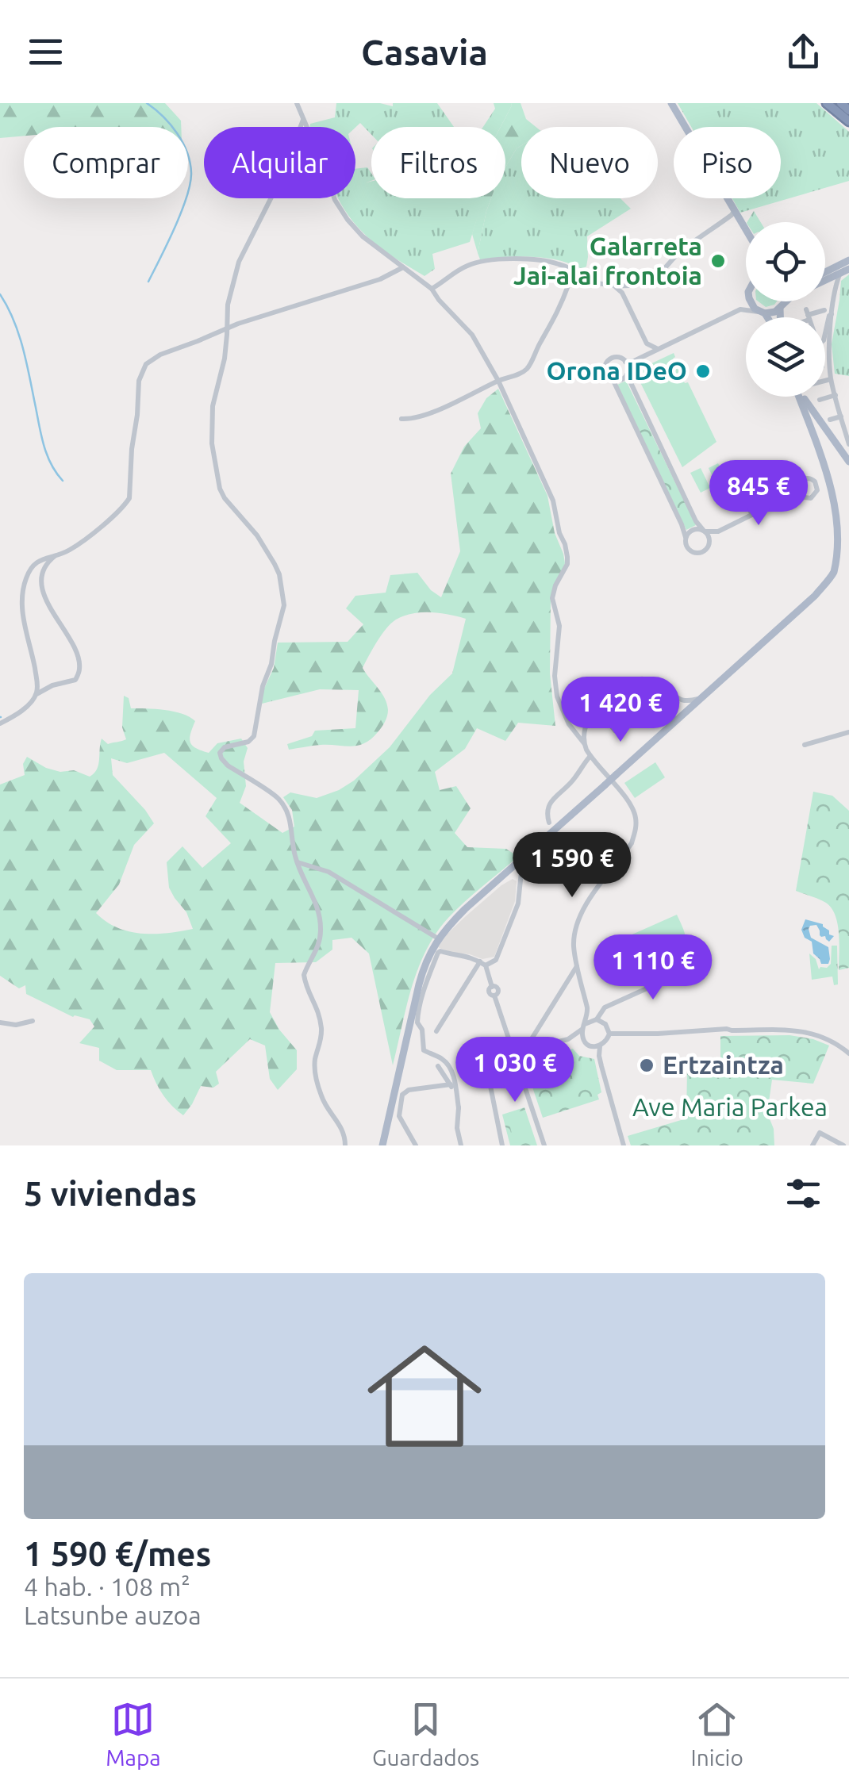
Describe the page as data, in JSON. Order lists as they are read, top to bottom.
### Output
{
  "parks": ["Ave Maria Parkea"],
  "places": ["Galarreta Jai-alai frontoia", "Orona IDeO", "Ertzaintza"],
  "page": {
    "header": "Casavia",
    "chip": [
      "Comprar",
      "Alquilar",
      "Filtros",
      "Nuevo",
      "Piso"
    ],
    "price": [
      "845 €",
      "1 420 €",
      "1 590 €",
      "1 110 €",
      "1 030 €"
    ],
    "heading": "5 viviendas",
    "list": [
      {
        "name": "1 590 €/mes",
        "note": "4 hab. · 108 m² · Latsunbe auzoa"
      }
    ],
    "tabs": ["Mapa", "Guardados", "Inicio"]
  }
}
